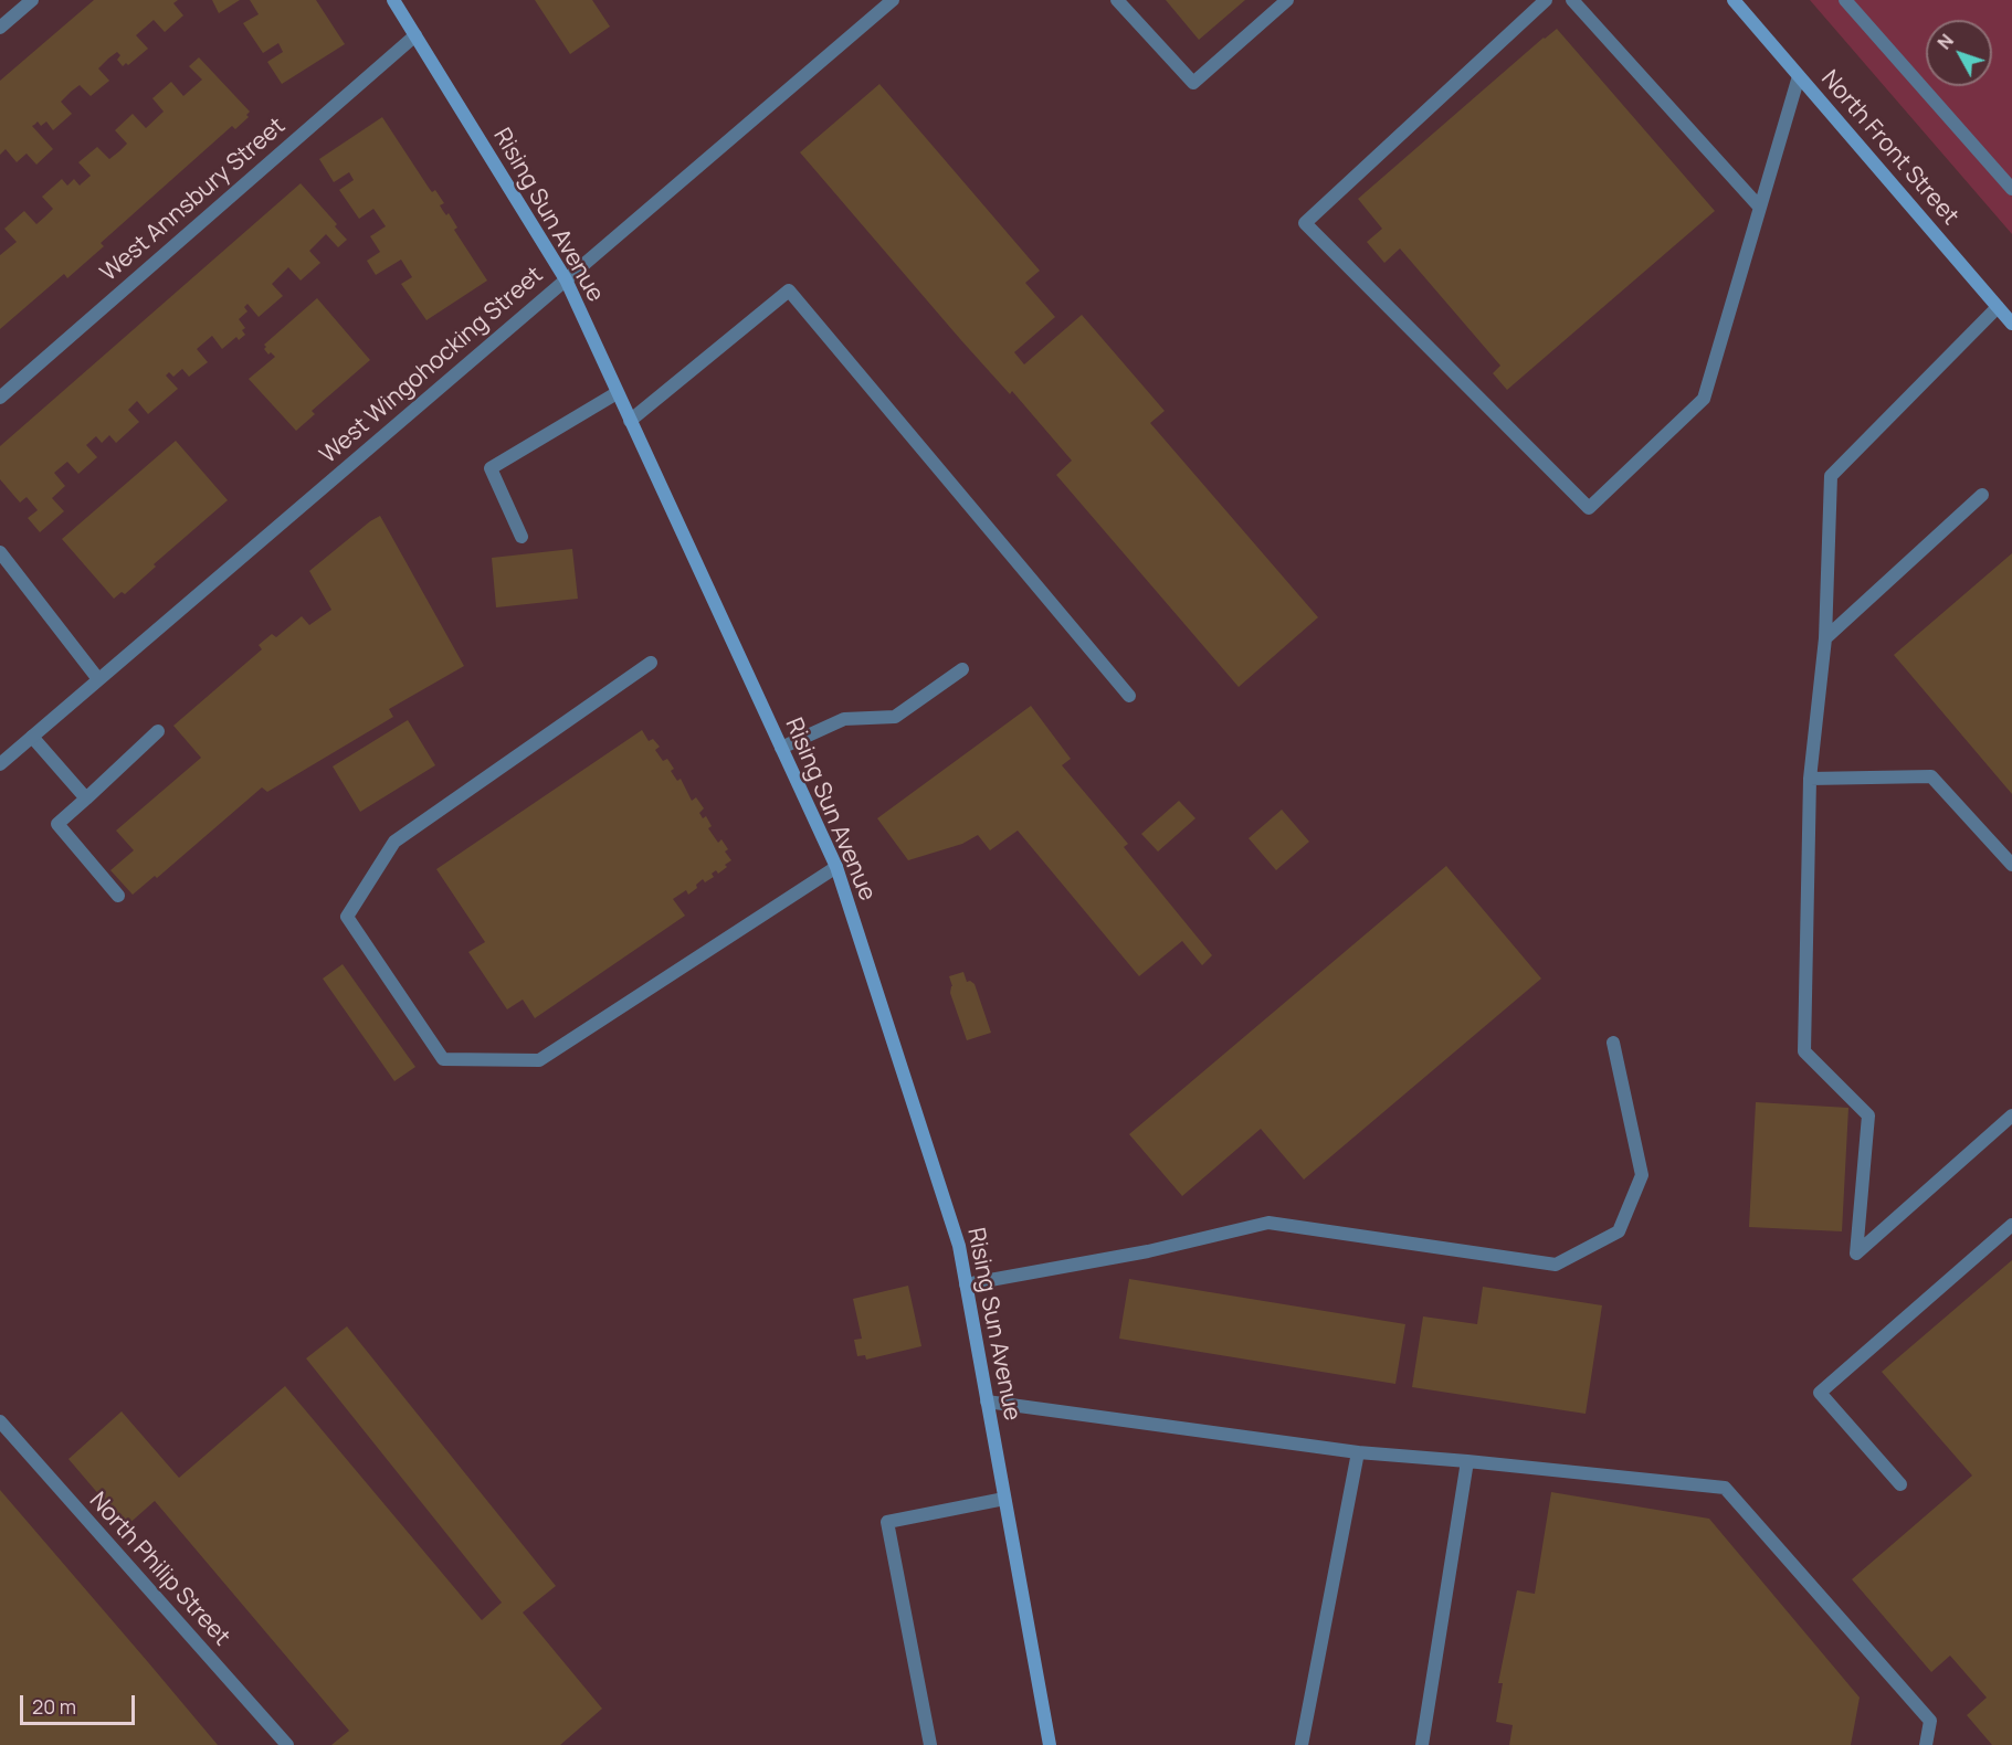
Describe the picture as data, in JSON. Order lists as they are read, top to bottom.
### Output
{
  "streets": {
    "street": [
      "North Front Street",
      "West Annsbury Street",
      "Rising Sun Avenue",
      "West Wingohocking Street",
      "North Philip Street"
    ]
  },
  "crossings": [
    ["West Annsbury Street", "Rising Sun Avenue"],
    ["Rising Sun Avenue", "West Wingohocking Street"]
  ],
  "scale_bar": "20 m",
  "north": "top left"
}
